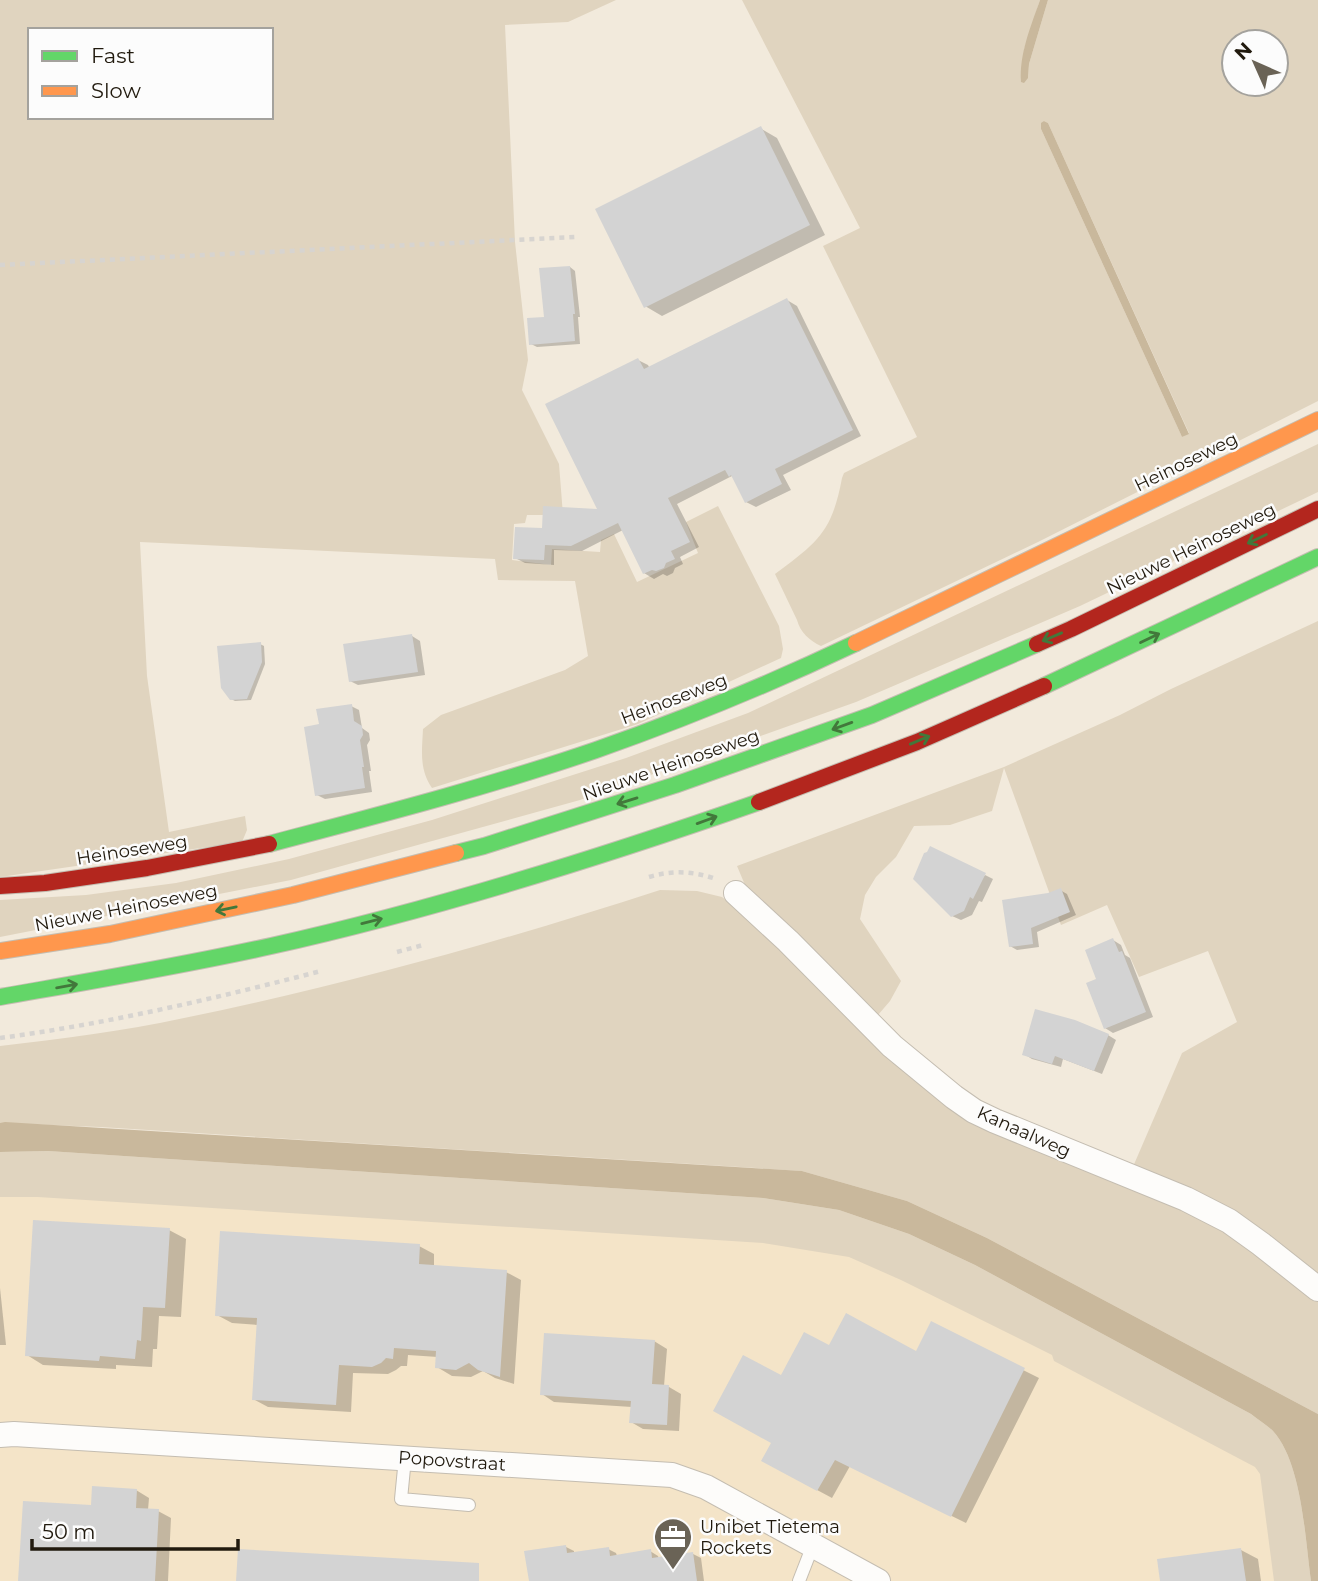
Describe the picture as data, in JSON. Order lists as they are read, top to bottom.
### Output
{
  "streets": {
    "main road": ["Heinoseweg", "Nieuwe Heinoseweg"],
    "street": ["Kanaalweg", "Popovstraat"]
  },
  "places": {
    "office": ["Unibet Tietema Rockets"]
  },
  "legend": ["Fast", "Slow"],
  "scale_bar": "50 m",
  "north": "top left"
}
